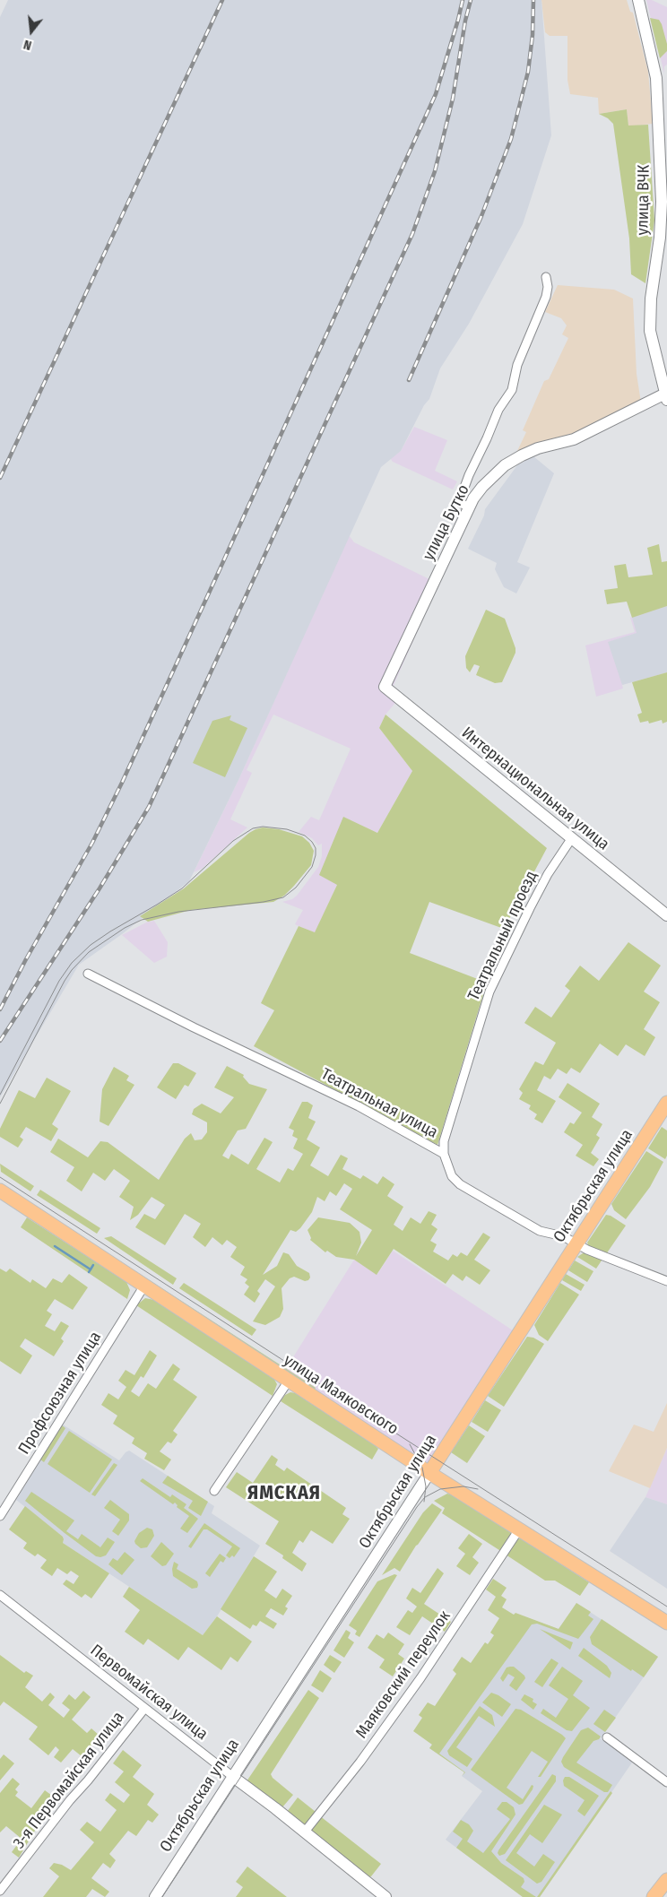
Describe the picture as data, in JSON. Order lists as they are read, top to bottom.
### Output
{
  "streets": {
    "main road": [
      "улица ВЧК",
      "улица Бутко",
      "Интернациональная улица",
      "Октябрьская улица",
      "улица Маяковского",
      "Первомайская улица"
    ],
    "street": [
      "Театральный проезд",
      "Театральная улица",
      "Профсоюзная улица",
      "Маяковский переулок",
      "3-я Первомайская улица"
    ]
  },
  "crossings": [
    ["улица ВЧК", "улица Бутко"],
    ["улица Бутко", "Интернациональная улица"],
    ["Интернациональная улица", "Театральный проезд"],
    ["Театральный проезд", "Театральная улица"],
    ["Театральная улица", "Октябрьская улица"],
    ["Октябрьская улица", "улица Маяковского"],
    ["Октябрьская улица", "Первомайская улица"],
    ["Профсоюзная улица", "улица Маяковского"],
    ["улица Маяковского", "Маяковский переулок"],
    ["Маяковский переулок", "Первомайская улица"],
    ["Первомайская улица", "3-я Первомайская улица"]
  ],
  "districts": ["ЯМСКАЯ"],
  "north": "bottom"
}
